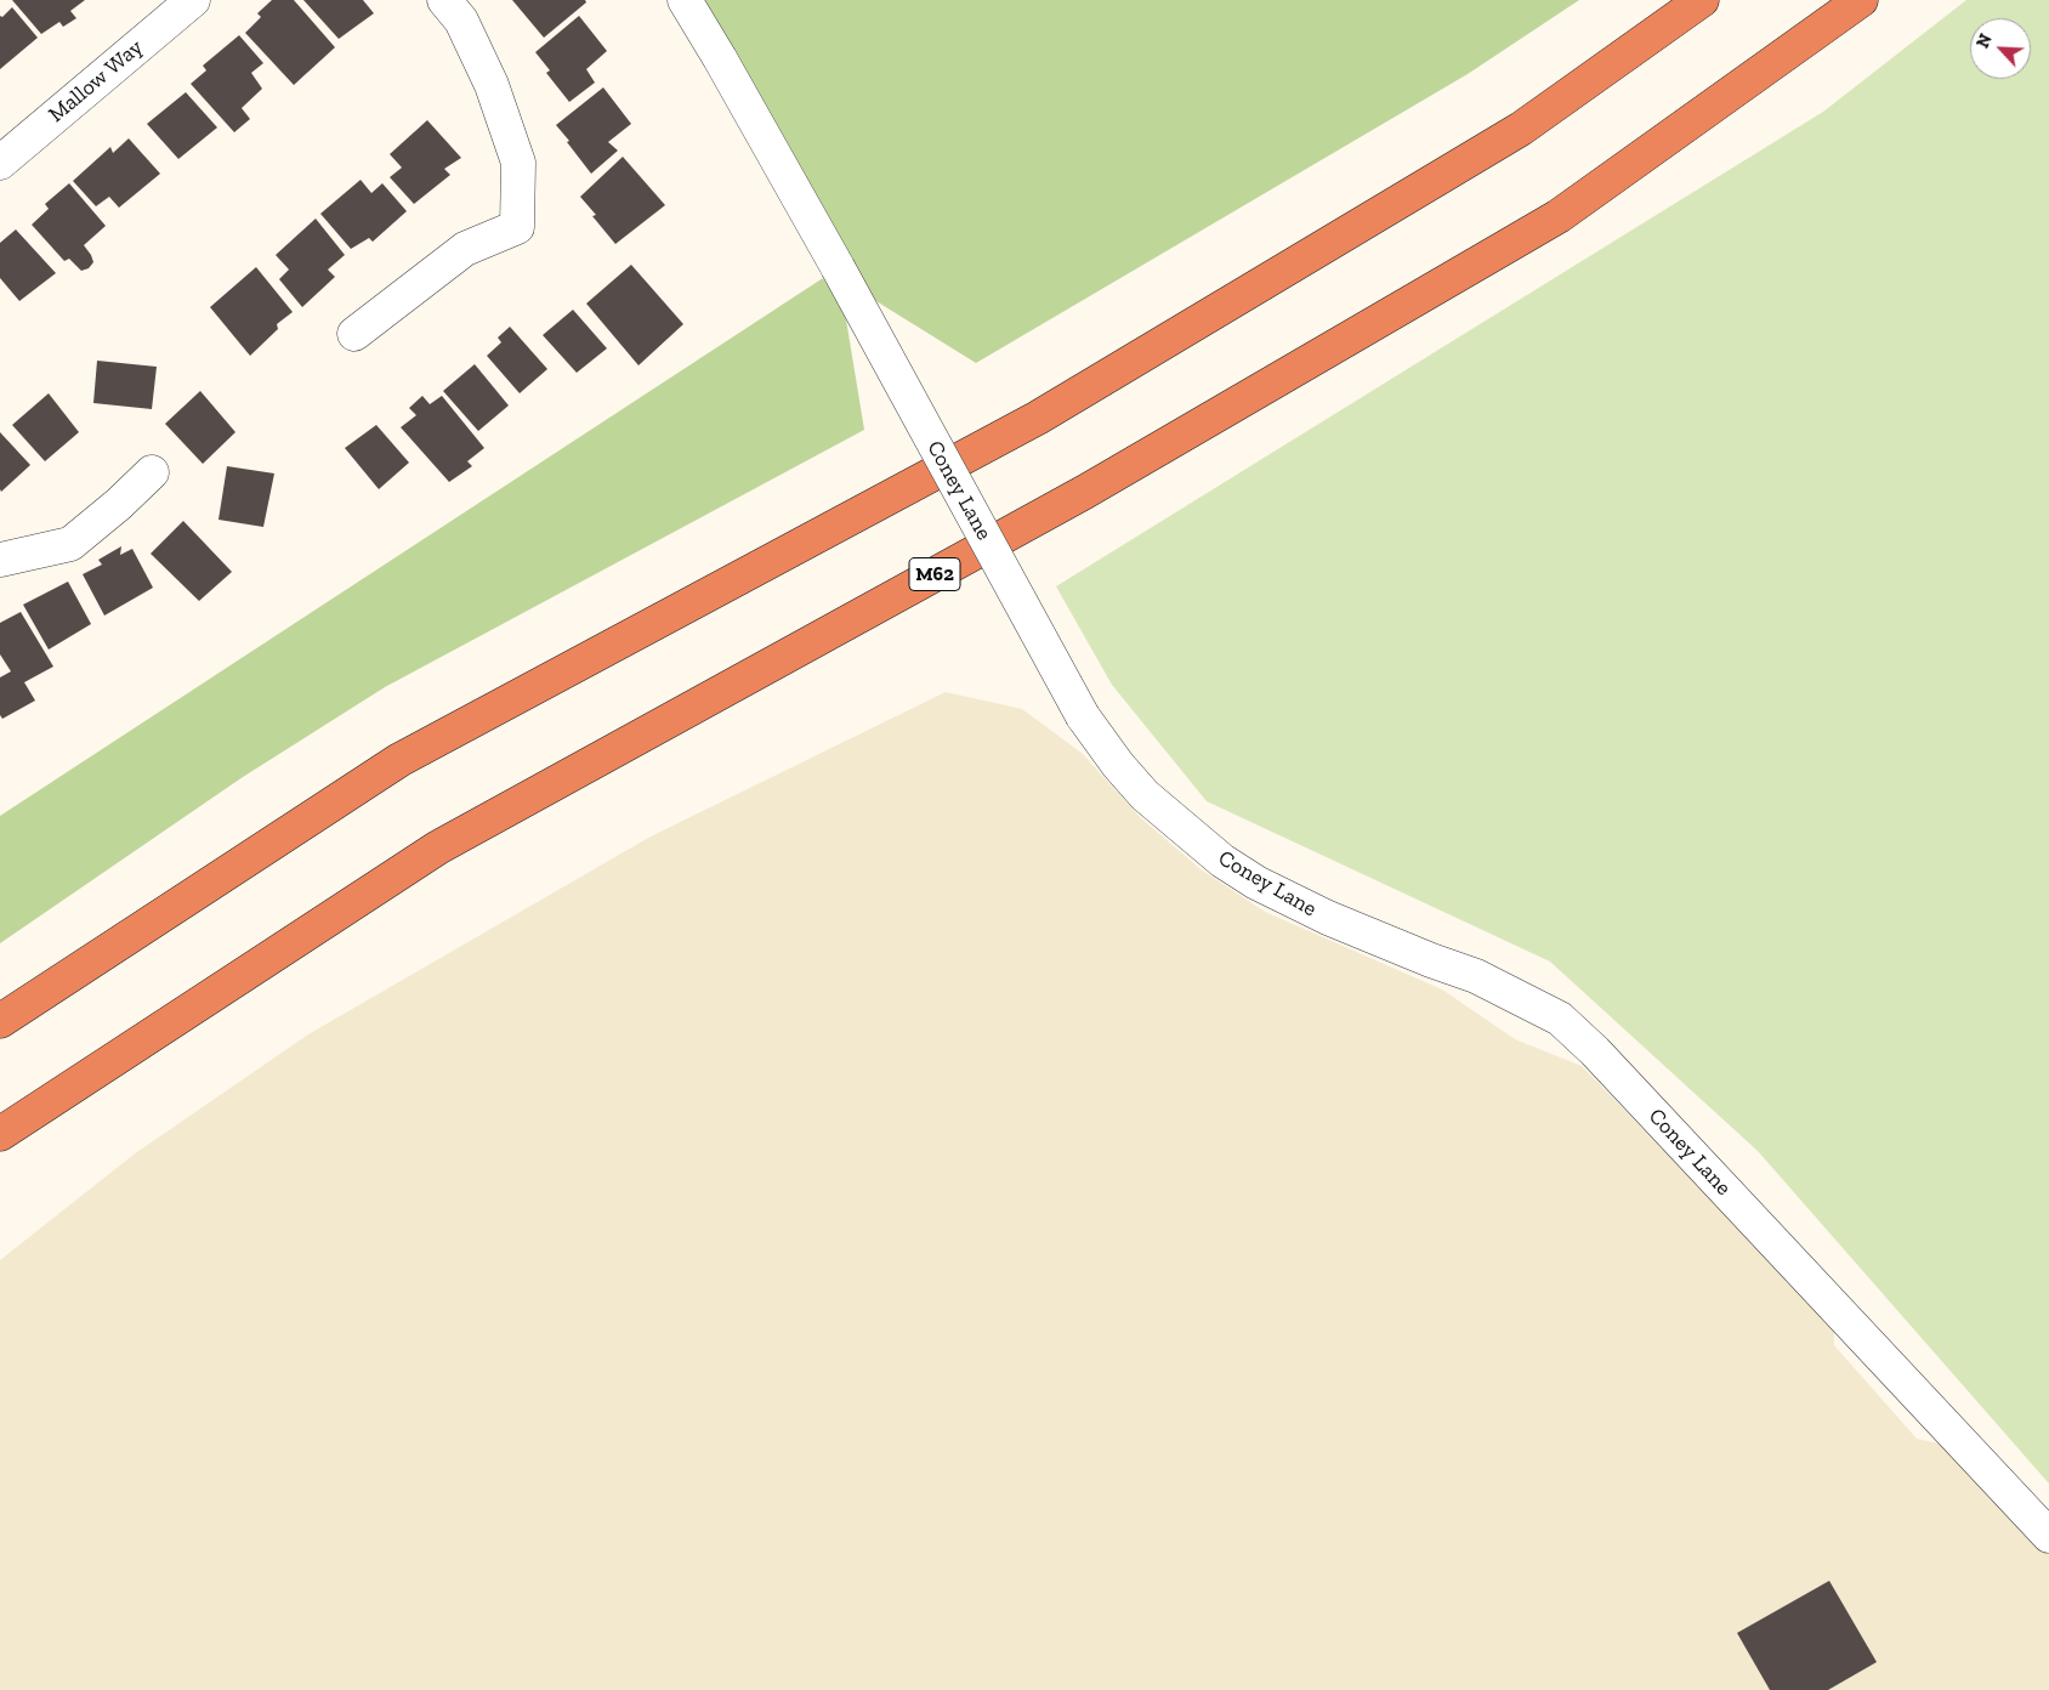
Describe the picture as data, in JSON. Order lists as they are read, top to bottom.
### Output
{
  "streets": {
    "highway": ["M62"],
    "street": ["Mallow Way", "Coney Lane"]
  },
  "north": "top left"
}
